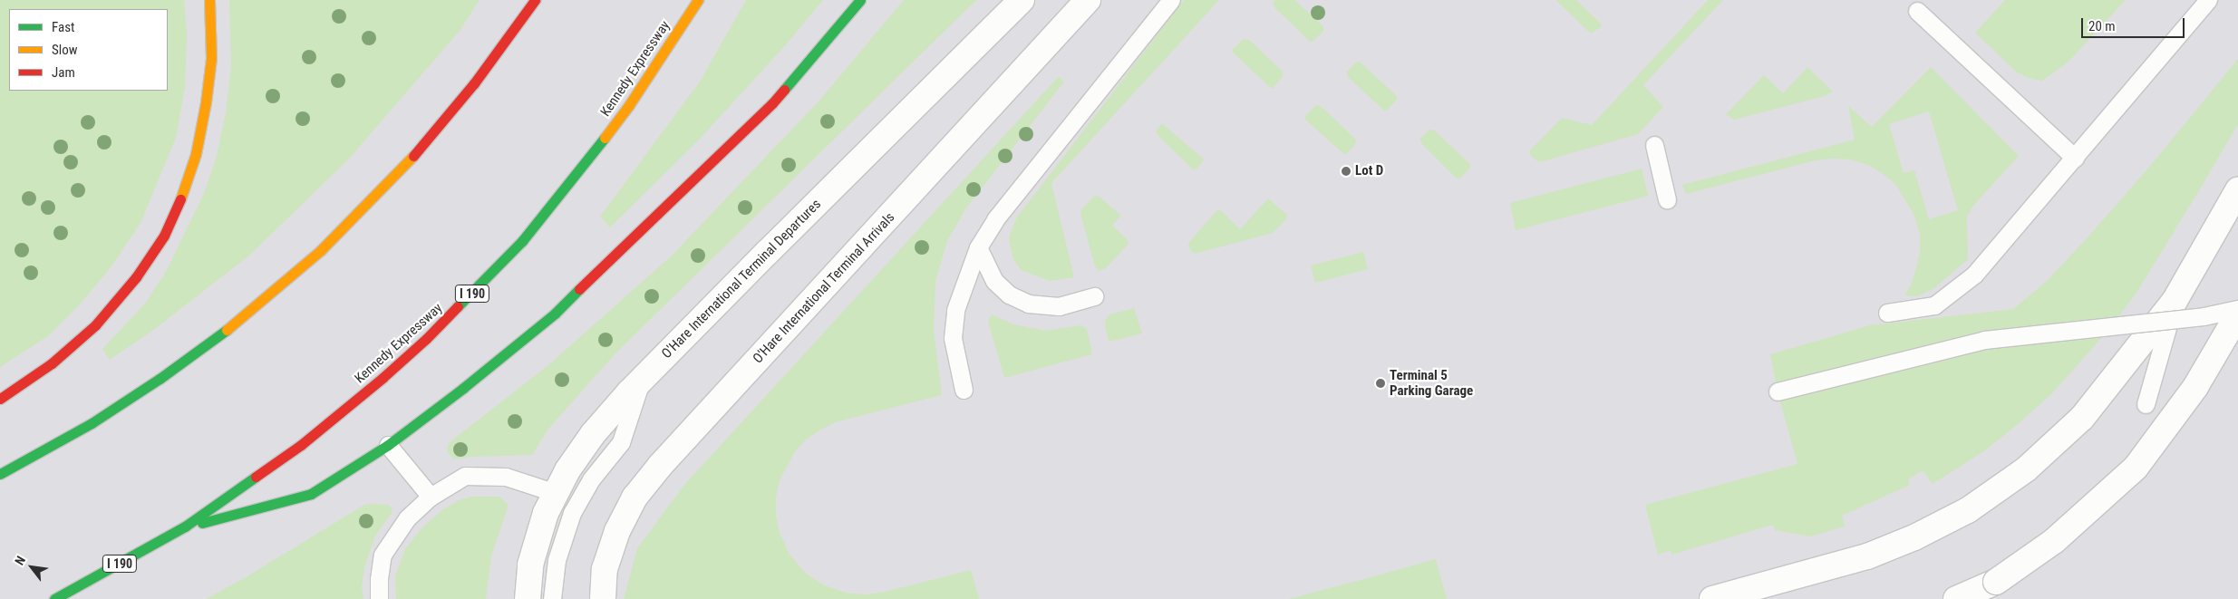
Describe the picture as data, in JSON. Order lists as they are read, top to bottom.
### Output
{
  "streets": {
    "highway": ["Kennedy Expressway", "I 190"],
    "street": ["O'Hare International Terminal Departures", "O'Hare International Terminal Arrivals"]
  },
  "places": ["Lot D", "Terminal 5 Parking Garage"],
  "legend": ["Fast", "Slow", "Jam"],
  "scale_bar": "20 m",
  "north": "top left"
}
